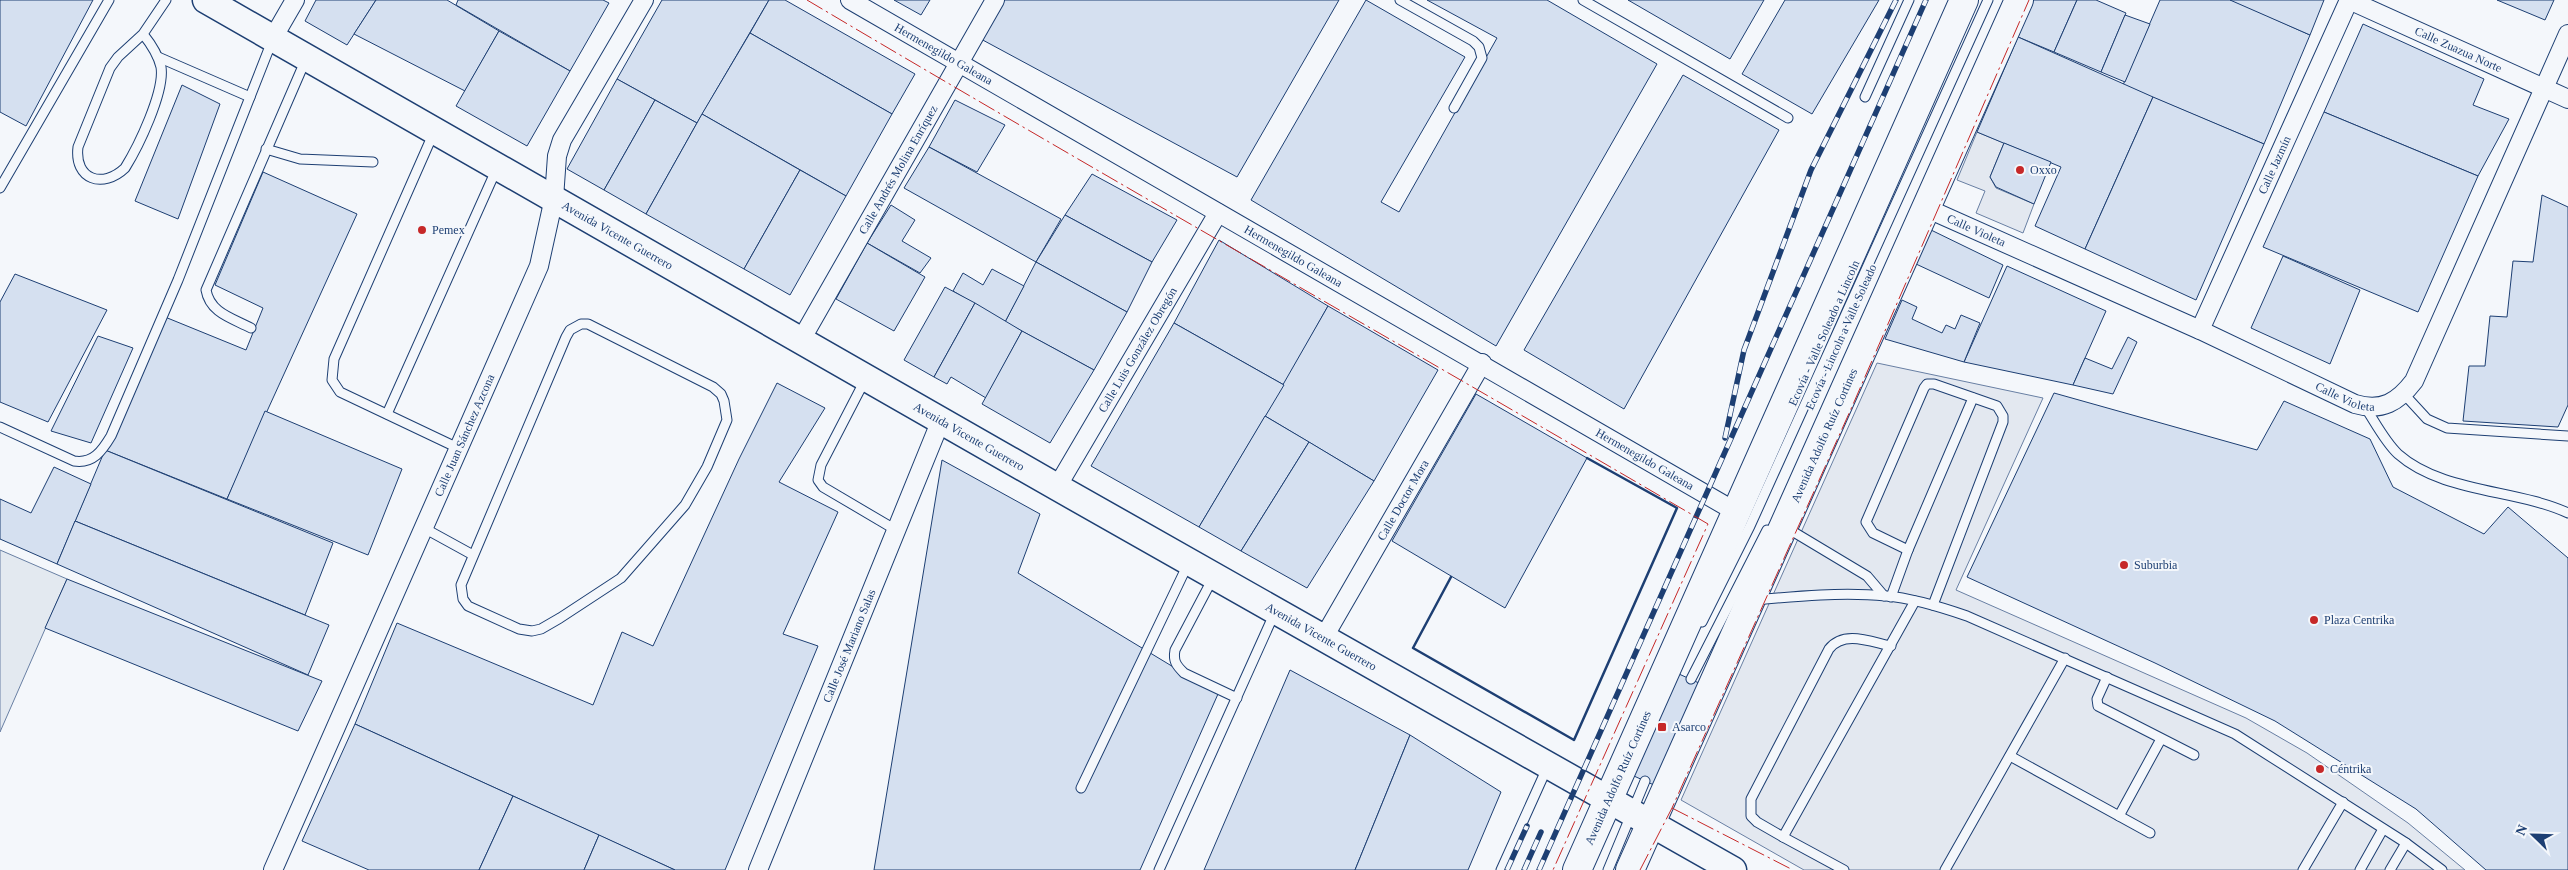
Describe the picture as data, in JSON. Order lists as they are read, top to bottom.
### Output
{
  "streets": {
    "main road": ["Avenida Vicente Guerrero", "Avenida Adolfo Ruíz Cortines"],
    "street": [
      "Calle Zuazua Norte",
      "Hermenegildo Galeana",
      "Calle Jazmín",
      "Calle Andrés Molina Enríquez",
      "Calle Violeta",
      "Calle Luis González Obregón",
      "Calle Juan Sánchez Azcona",
      "Calle Doctor Mora",
      "Calle José Mariano Salas"
    ],
    "lane": ["Ecovía - Valle Soleado a Lincoln"]
  },
  "crossings": [
    ["Calle Zuazua Norte", "Calle Jazmín"],
    ["Calle Zuazua Norte", "Calle Violeta"],
    ["Hermenegildo Galeana", "Calle Andrés Molina Enríquez"],
    ["Hermenegildo Galeana", "Calle Luis González Obregón"],
    ["Hermenegildo Galeana", "Avenida Adolfo Ruíz Cortines"],
    ["Hermenegildo Galeana", "Calle Doctor Mora"],
    ["Calle Jazmín", "Calle Violeta"],
    ["Calle Andrés Molina Enríquez", "Avenida Vicente Guerrero"],
    ["Calle Violeta", "Avenida Adolfo Ruíz Cortines"],
    ["Avenida Vicente Guerrero", "Calle Luis González Obregón"],
    ["Avenida Vicente Guerrero", "Calle Juan Sánchez Azcona"],
    ["Avenida Vicente Guerrero", "Avenida Adolfo Ruíz Cortines"],
    ["Avenida Vicente Guerrero", "Calle Doctor Mora"],
    ["Avenida Vicente Guerrero", "Calle José Mariano Salas"]
  ],
  "places": {
    "other": [
      "Oxxo",
      "Pemex",
      "Suburbia",
      "Plaza Centrika",
      "Céntrika"
    ],
    "transit": ["Asarco"]
  },
  "north": "top left"
}
